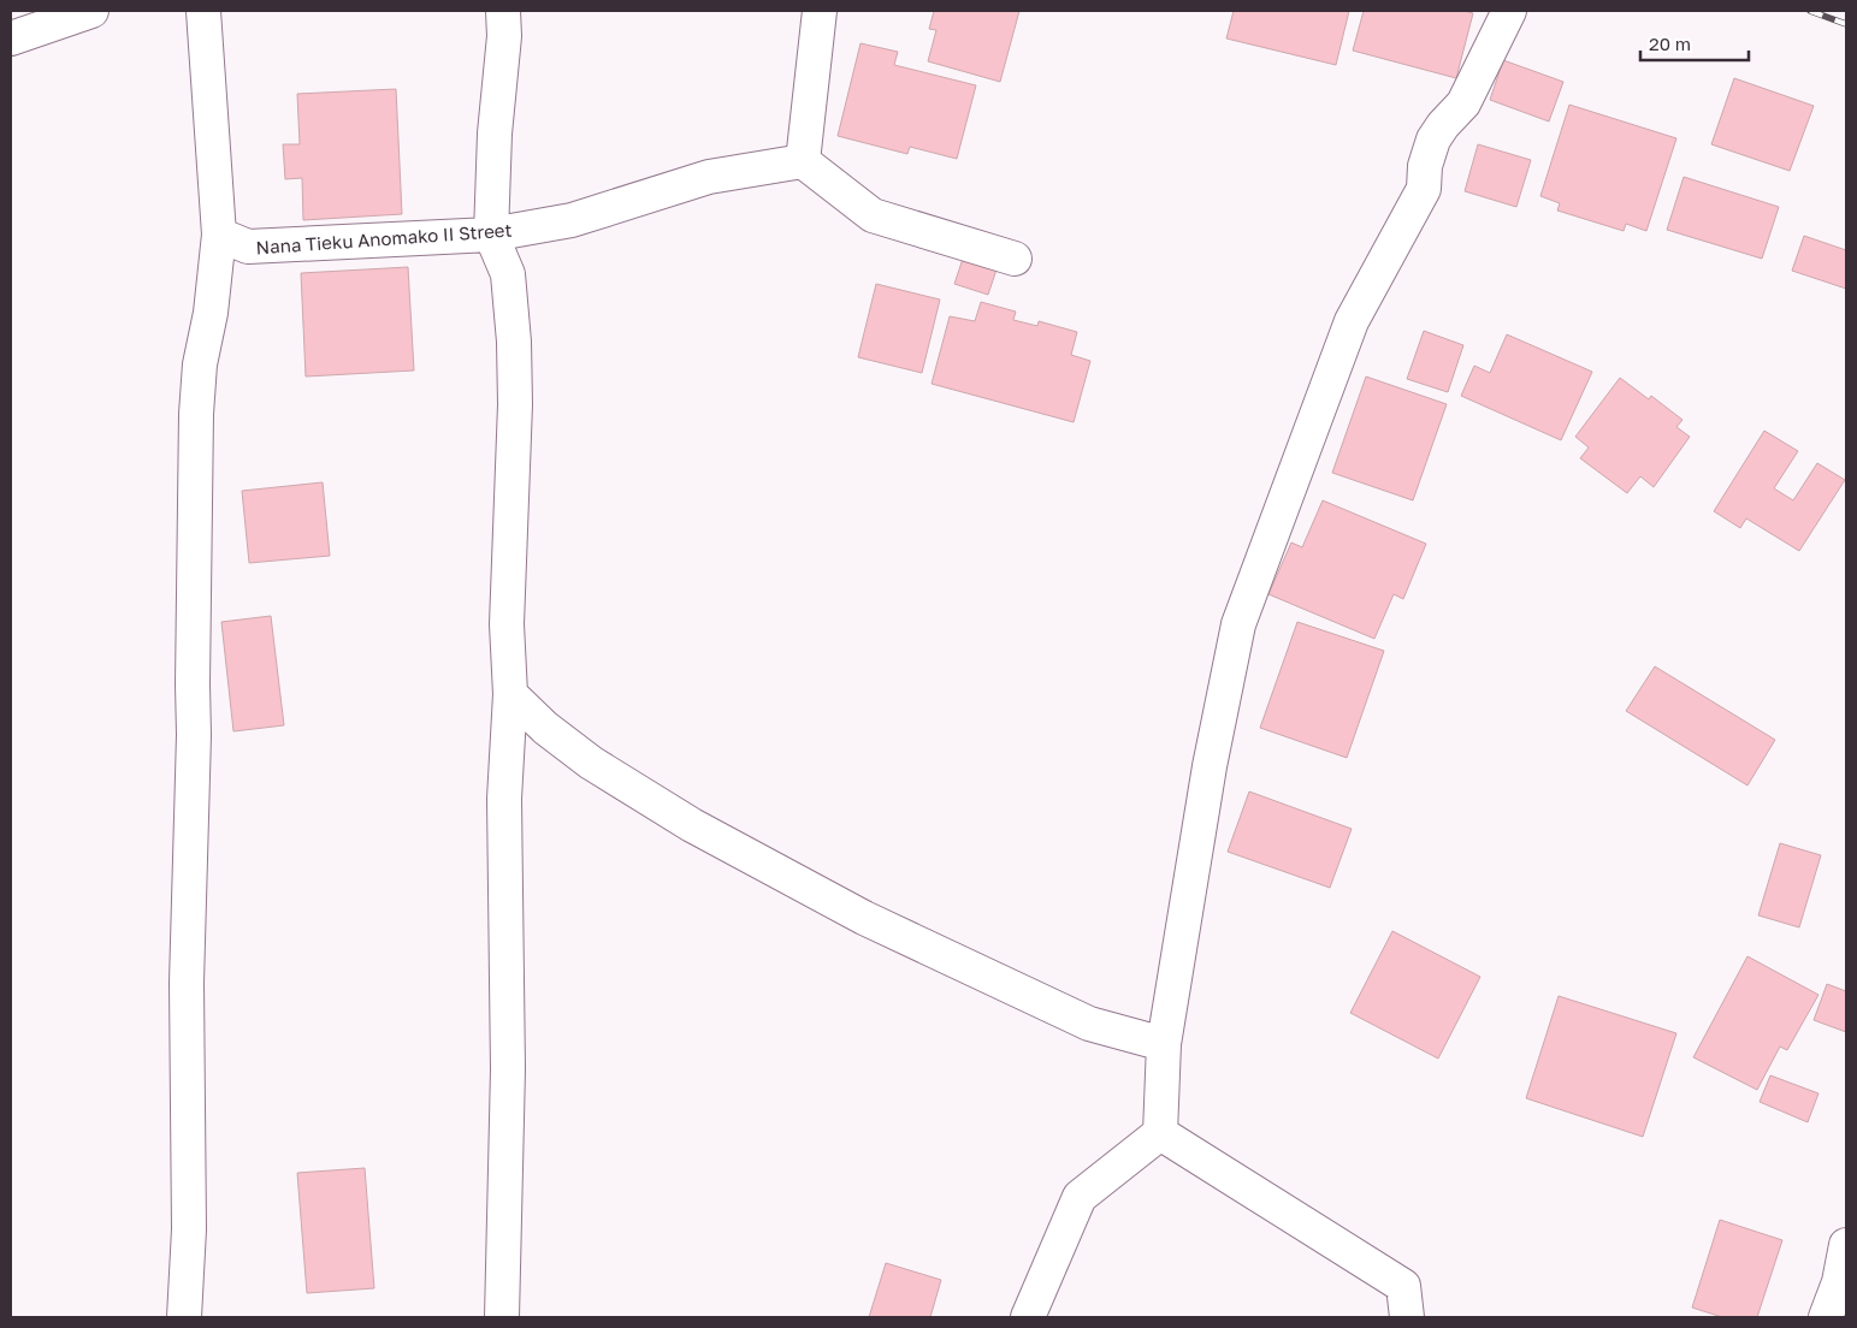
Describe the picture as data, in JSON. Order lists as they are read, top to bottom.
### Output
{
  "streets": {
    "street": ["Nana Tieku Anomako II Street"]
  },
  "scale_bar": "20 m"
}
